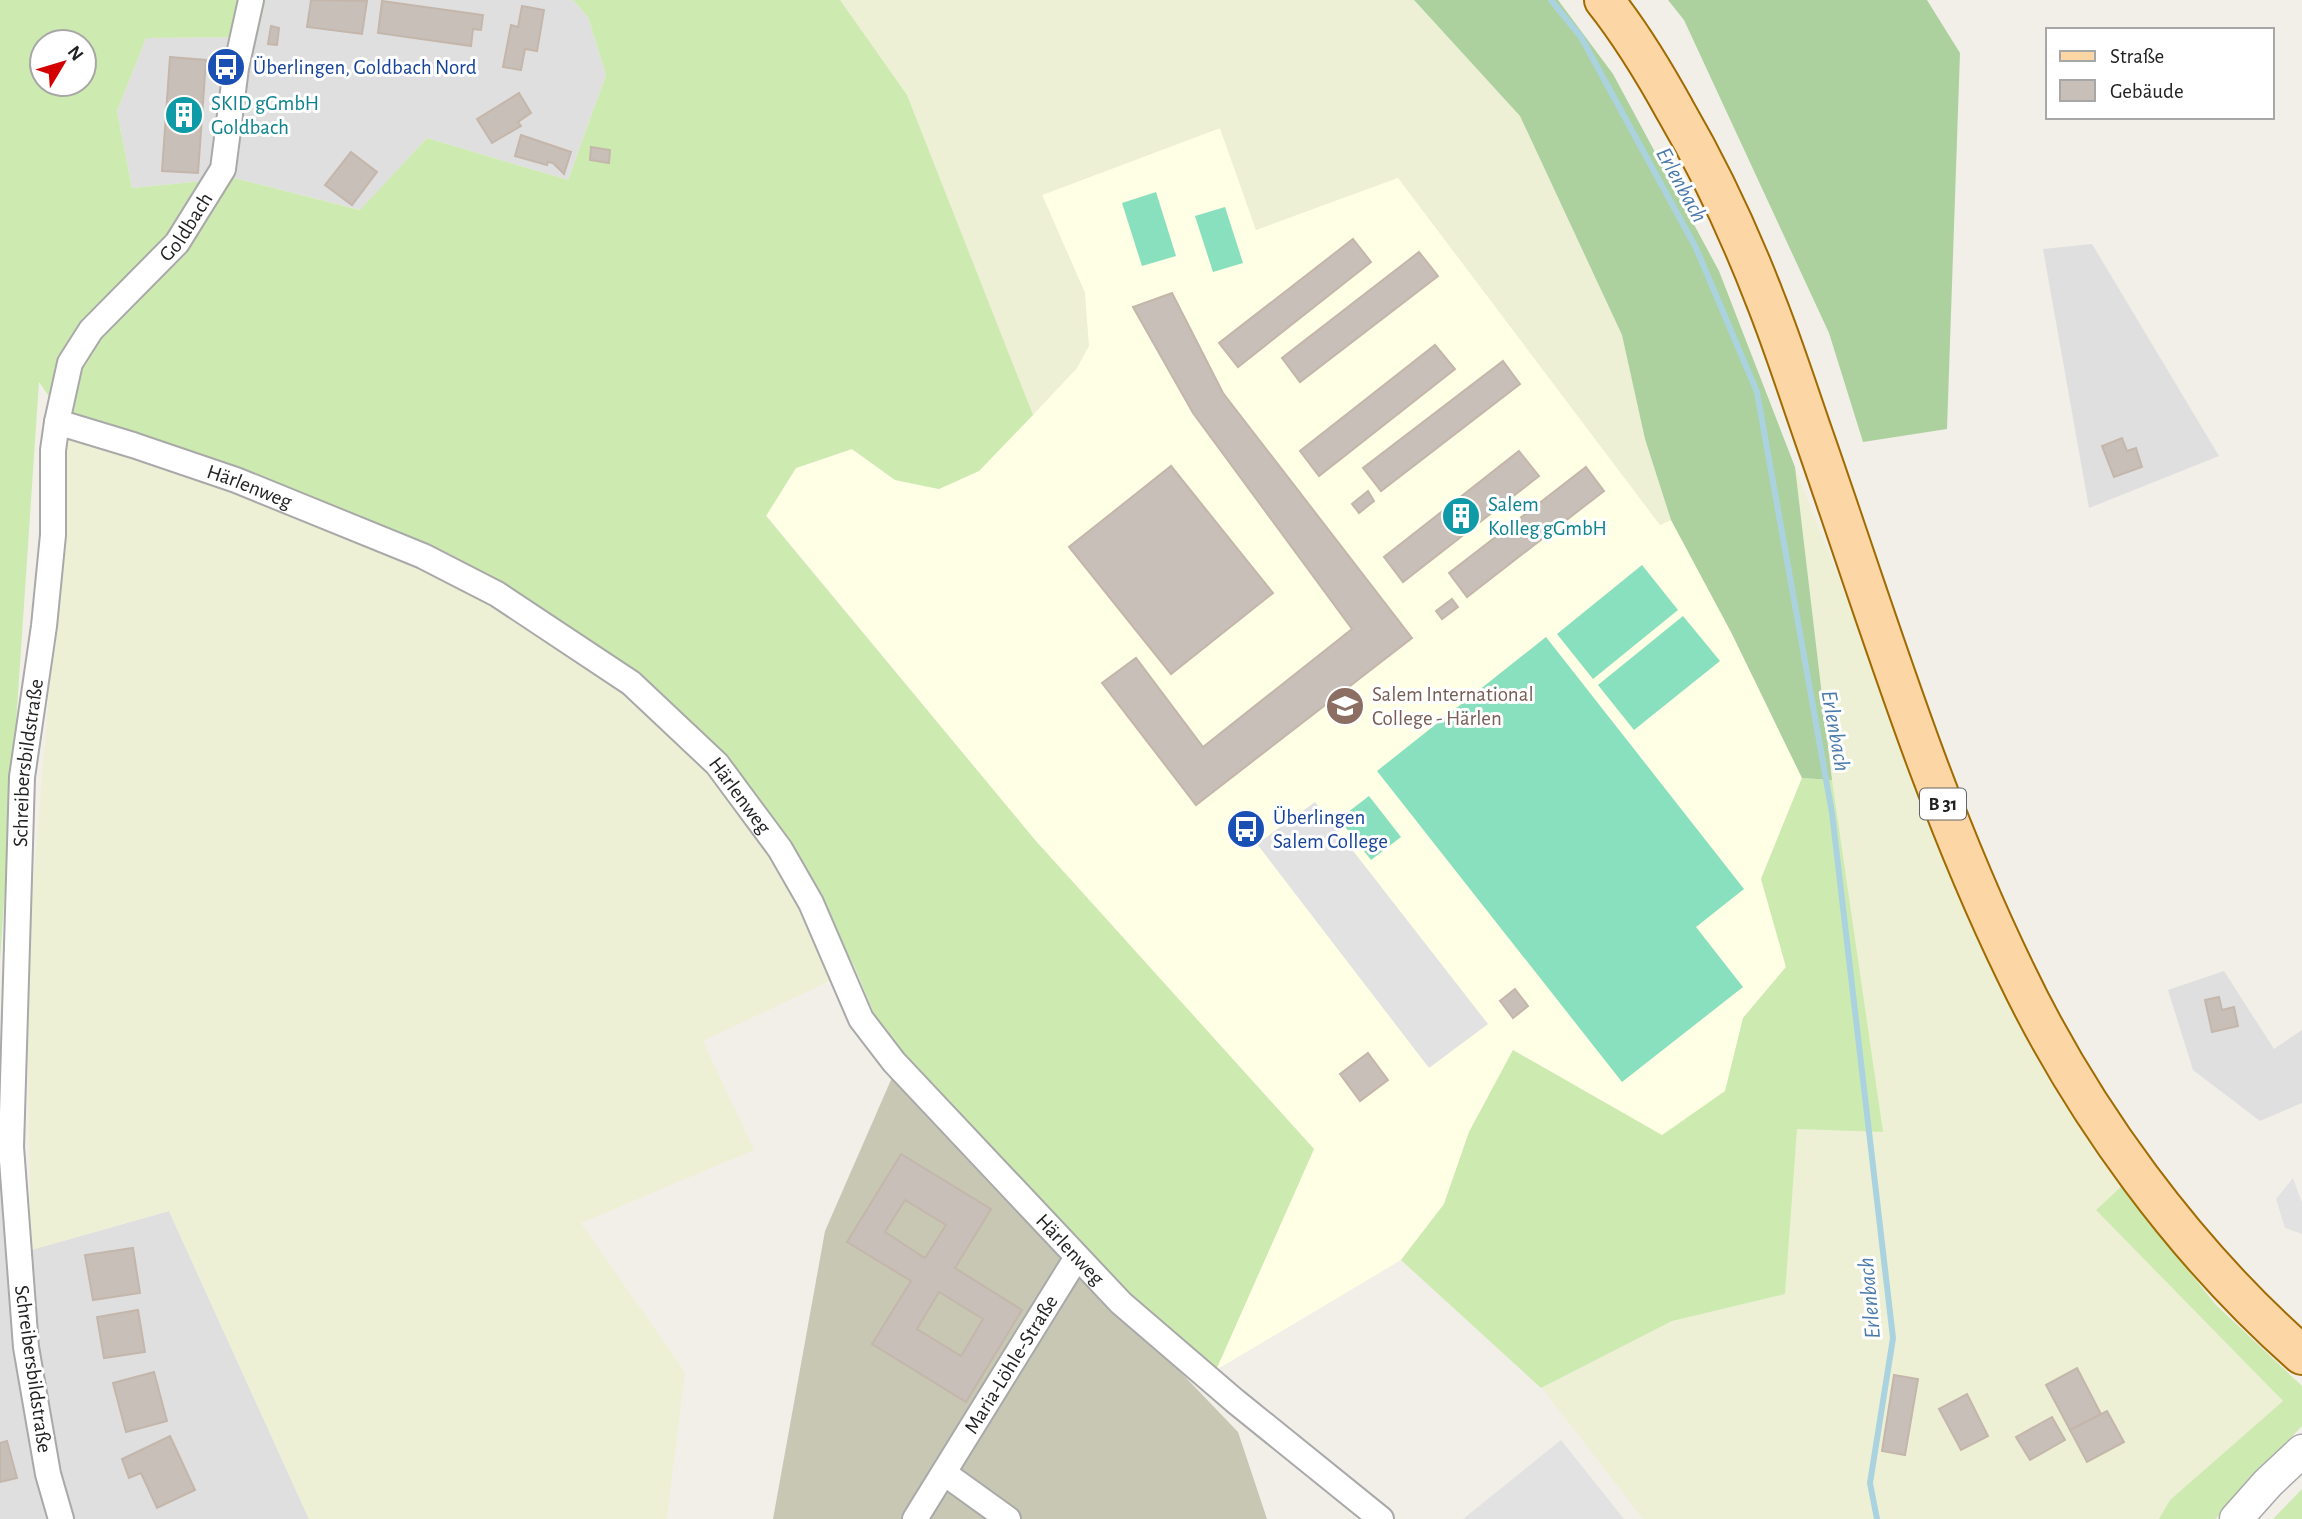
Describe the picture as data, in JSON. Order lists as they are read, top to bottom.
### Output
{
  "streets": {
    "main road": ["B 31"],
    "street": [
      "Goldbach",
      "Härlenweg",
      "Schreibersbildstraße",
      "Maria-Löhle-Straße"
    ]
  },
  "crossings": [
    ["Goldbach", "Härlenweg"],
    ["Goldbach", "Schreibersbildstraße"],
    ["Härlenweg", "Schreibersbildstraße"],
    ["Härlenweg", "Maria-Löhle-Straße"]
  ],
  "water": ["Erlenbach"],
  "places": {
    "bus stop": ["Überlingen, Goldbach Nord", "Überlingen Salem College"],
    "building": ["SKID gGmbH Goldbach", "Salem Kolleg gGmbH"],
    "school or university": ["Salem International College - Härlen"]
  },
  "legend": ["Straße", "Gebäude"],
  "north": "top right"
}
